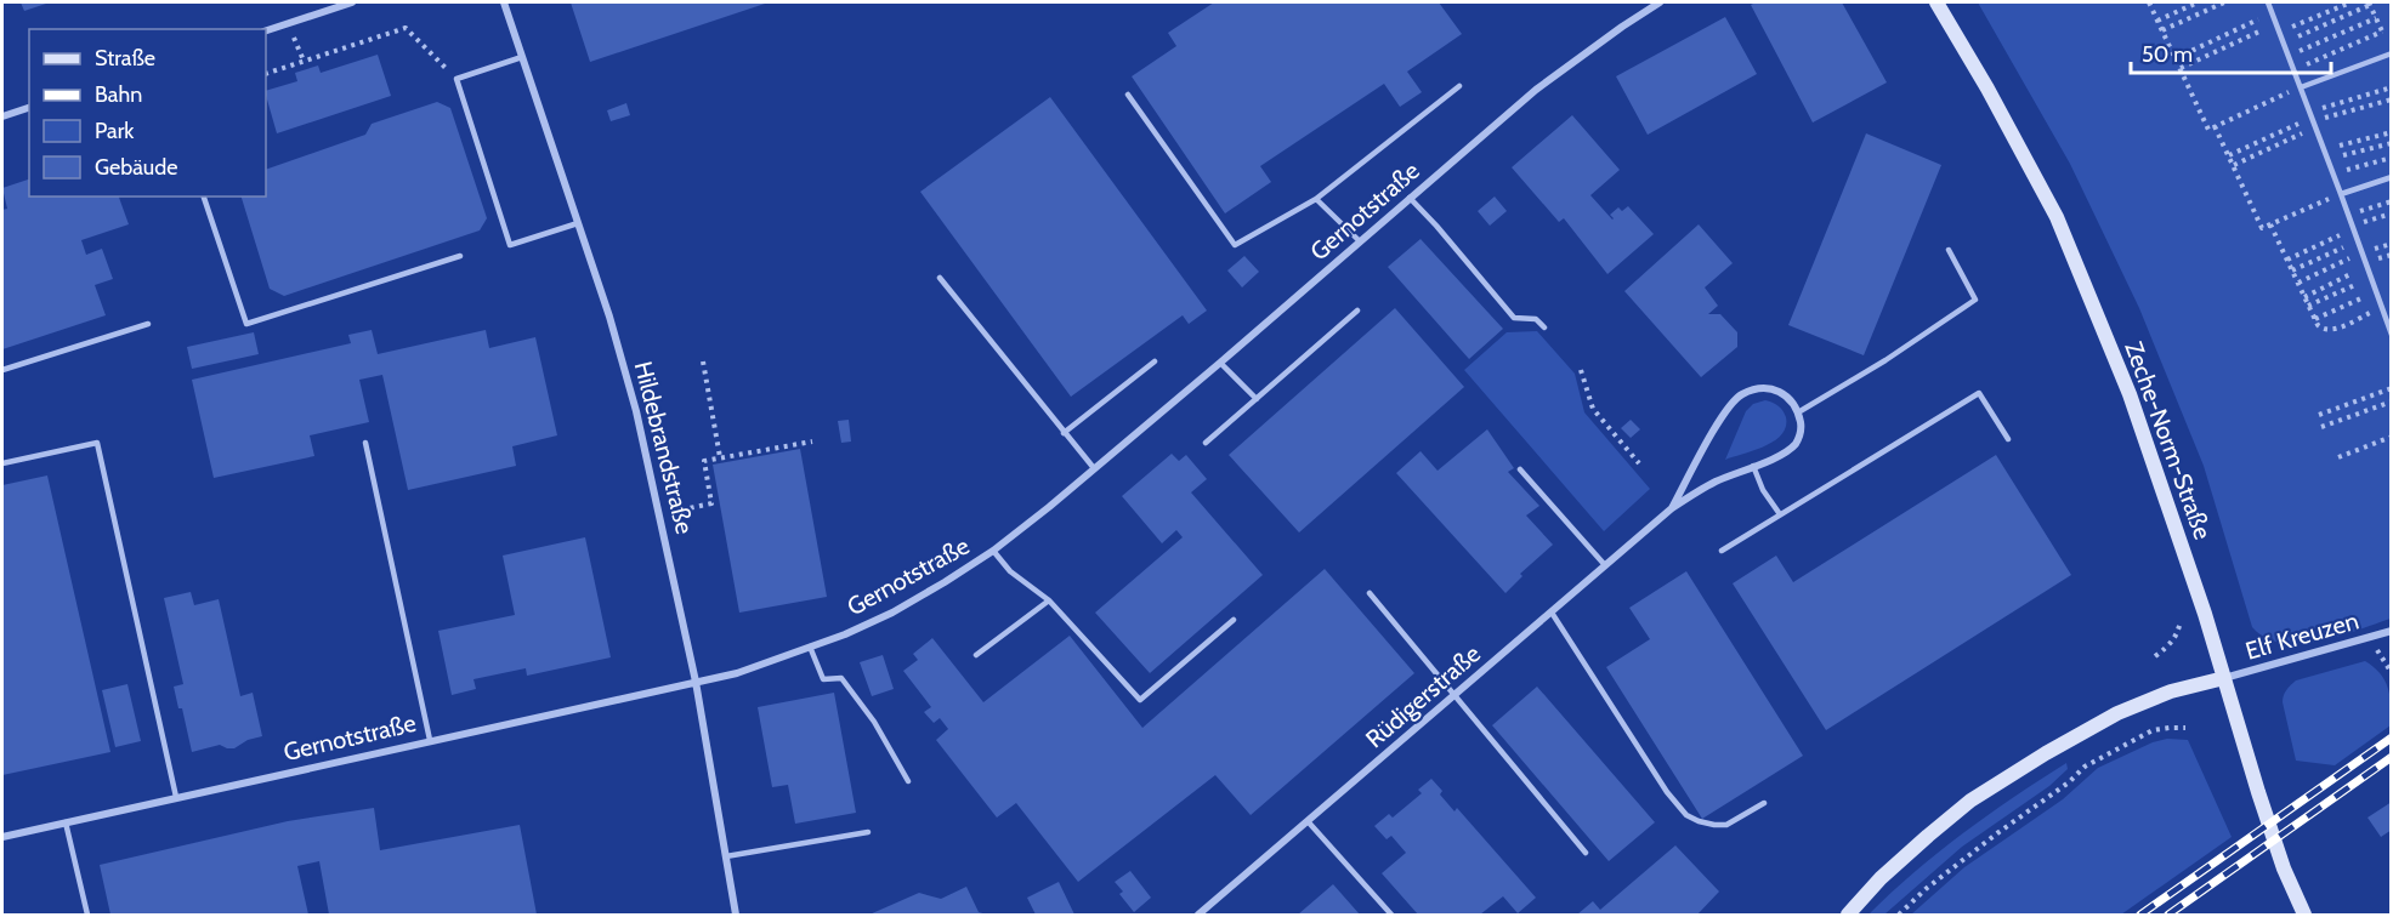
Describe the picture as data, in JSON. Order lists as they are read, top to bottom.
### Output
{
  "streets": {
    "main road": ["Zeche-Norm-Straße"],
    "street": [
      "Gernotstraße",
      "Hildebrandstraße",
      "Elf Kreuzen",
      "Rüdigerstraße"
    ]
  },
  "crossings": [
    ["Gernotstraße", "Hildebrandstraße"],
    ["Zeche-Norm-Straße", "Elf Kreuzen"]
  ],
  "legend": [
    "Straße",
    "Bahn",
    "Park",
    "Gebäude"
  ],
  "scale_bar": "50 m"
}
